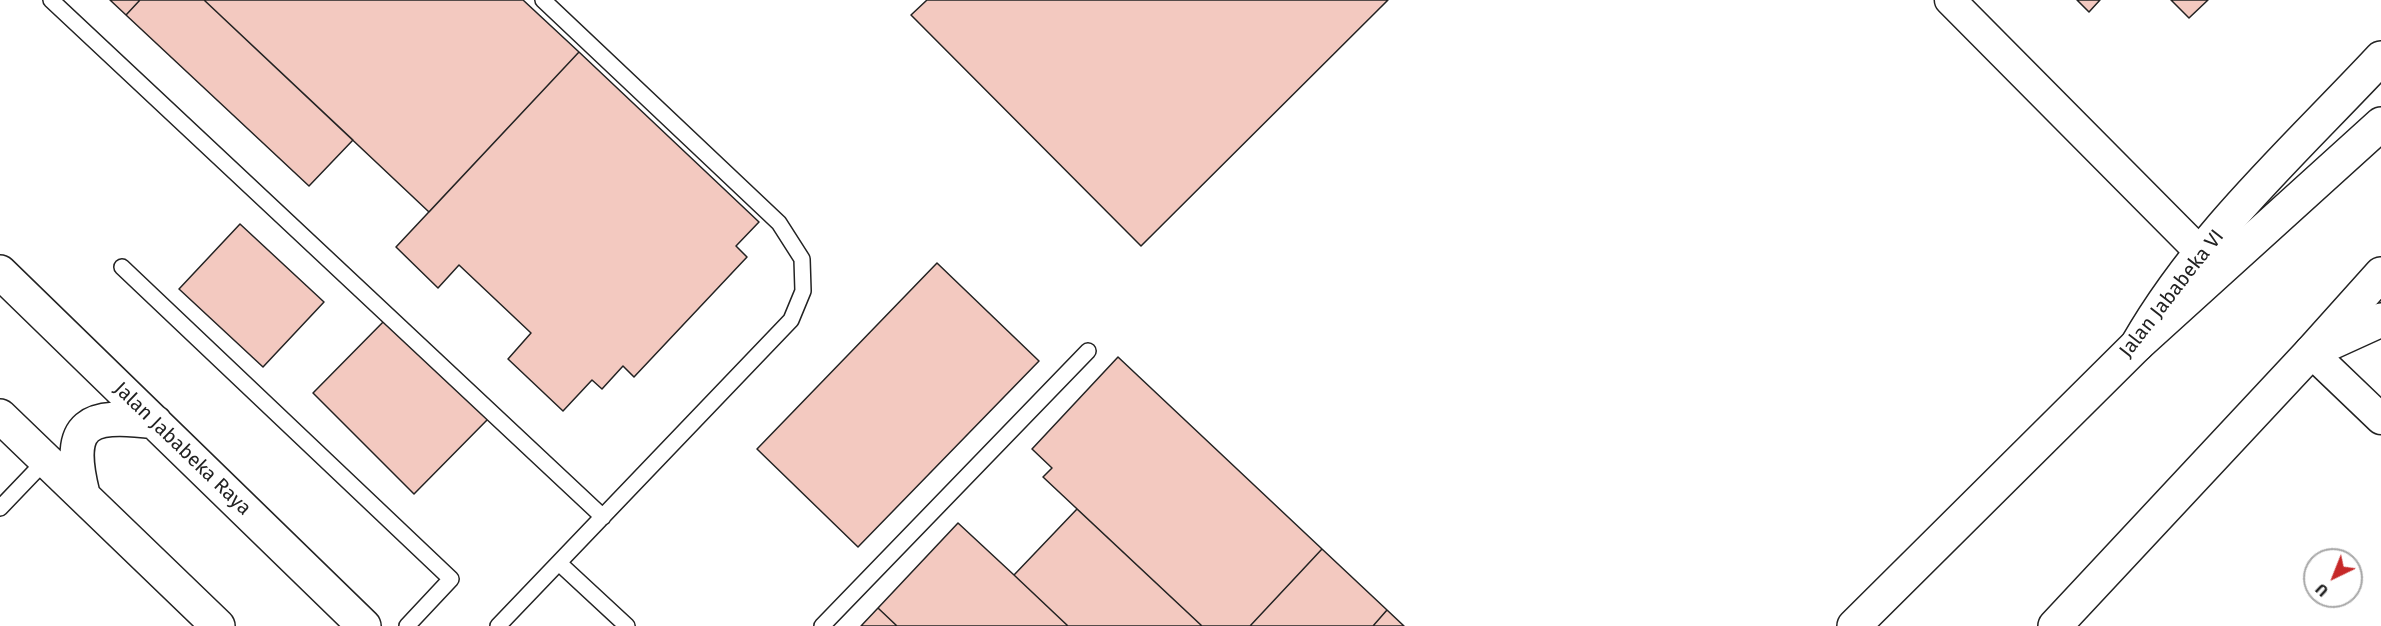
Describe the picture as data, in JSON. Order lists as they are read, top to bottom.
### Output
{
  "streets": {
    "main road": ["Jalan Jababeka VI", "Jalan Jababeka Raya"]
  },
  "north": "bottom left"
}
